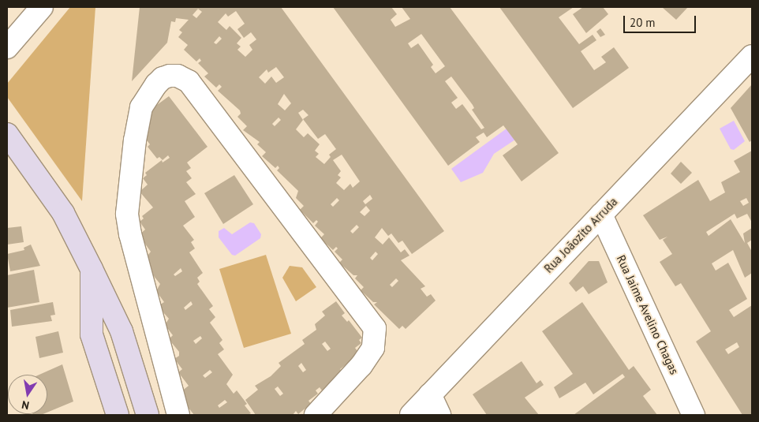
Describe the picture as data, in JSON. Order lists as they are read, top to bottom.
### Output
{
  "streets": {
    "street": ["Rua Joãozito Arruda", "Rua Jaime Avelino Chagas"]
  },
  "crossings": [
    ["Rua Joãozito Arruda", "Rua Jaime Avelino Chagas"]
  ],
  "scale_bar": "20 m",
  "north": "bottom"
}
